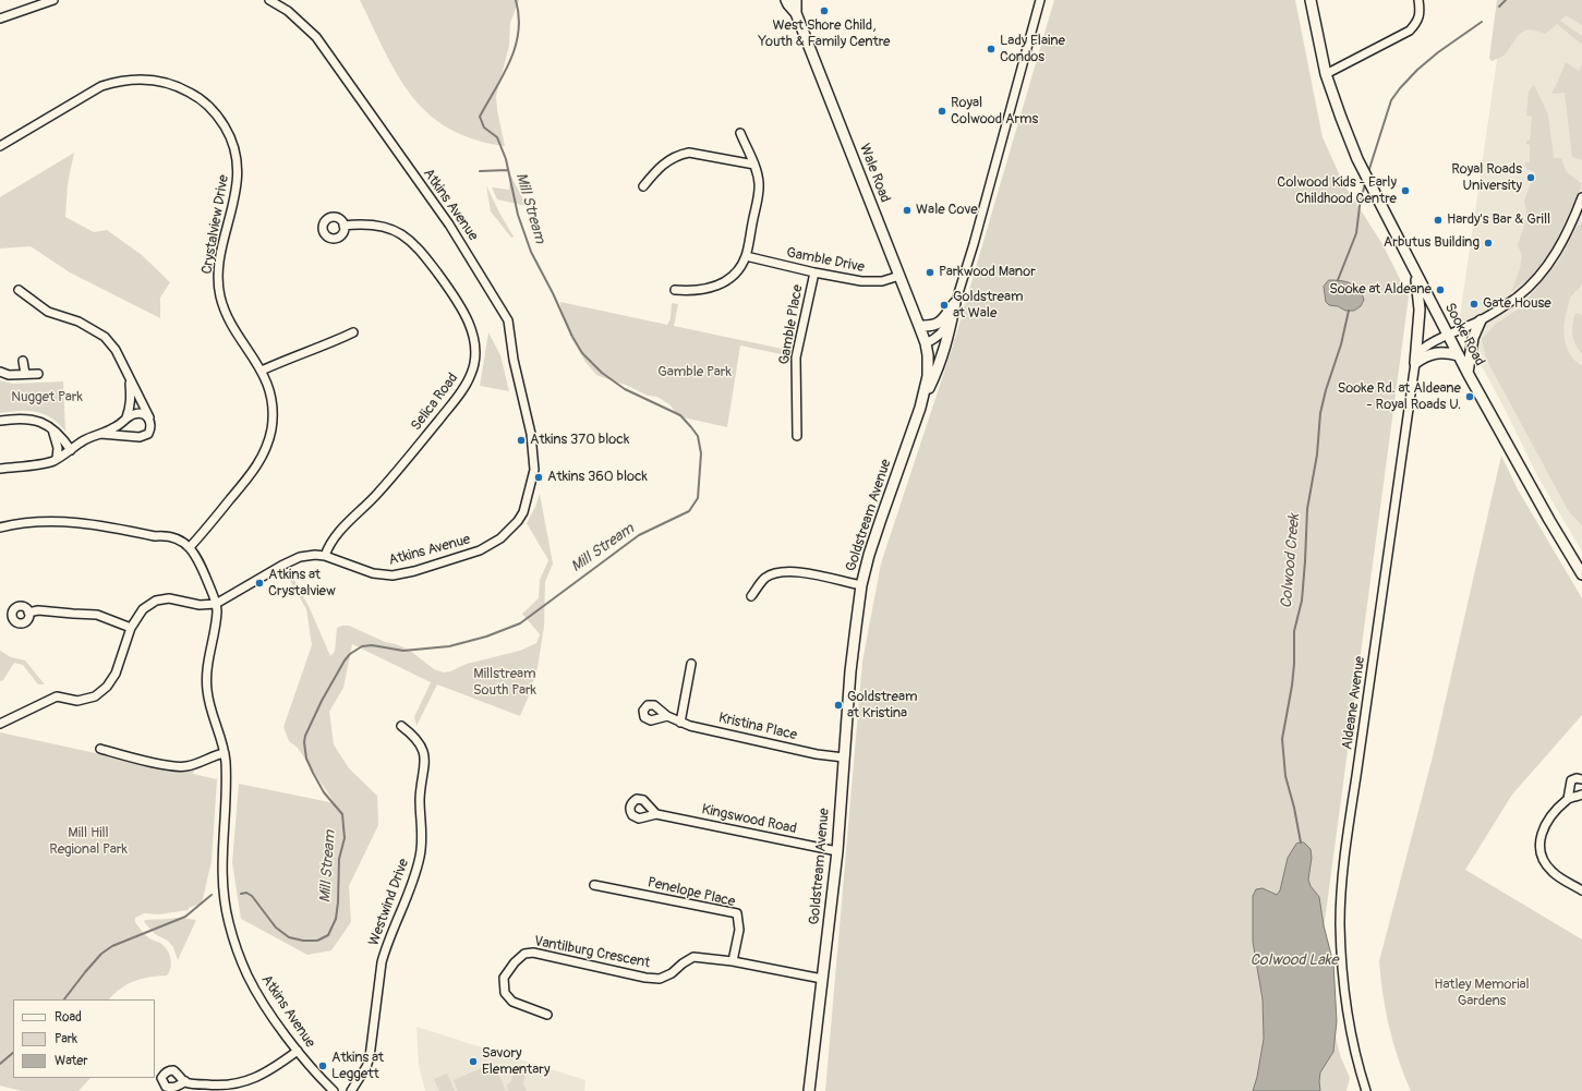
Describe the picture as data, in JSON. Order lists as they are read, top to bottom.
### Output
{
  "streets": {
    "main road": ["Wale Road", "Sooke Road", "Goldstream Avenue"],
    "street": [
      "Atkins Avenue",
      "Crystalview Drive",
      "Gamble Drive",
      "Gamble Place",
      "Selica Road",
      "Aldeane Avenue",
      "Kristina Place",
      "Kingswood Road",
      "Penelope Place",
      "Westwind Drive",
      "Vantilburg Crescent"
    ]
  },
  "crossings": [
    ["Wale Road", "Gamble Drive"],
    ["Wale Road", "Goldstream Avenue"],
    ["Atkins Avenue", "Selica Road"],
    ["Gamble Drive", "Gamble Place"],
    ["Goldstream Avenue", "Kristina Place"],
    ["Goldstream Avenue", "Kingswood Road"],
    ["Goldstream Avenue", "Vantilburg Crescent"],
    ["Penelope Place", "Vantilburg Crescent"]
  ],
  "water": ["Mill Stream", "Colwood Creek", "Colwood Lake"],
  "parks": [
    "Gamble Park",
    "Nugget Park",
    "Millstream South Park",
    "Mill Hill Regional Park",
    "Hatley Memorial Gardens"
  ],
  "places": [
    "West Shore Child, Youth & Family Centre",
    "Lady Elaine Condos",
    "Royal Colwood Arms",
    "Royal Roads University",
    "Colwood Kids - Early Childhood Centre",
    "Wale Cove",
    "Hardy's Bar & Grill",
    "Arbutus Building",
    "Parkwood Manor",
    "Sooke at Aldeane",
    "Gate House",
    "Goldstream at Wale",
    "Sooke Rd. at Aldeane - Royal Roads U.",
    "Atkins 370 block",
    "Atkins 360 block",
    "Atkins at Crystalview",
    "Goldstream at Kristina",
    "Savory Elementary",
    "Atkins at Leggett"
  ],
  "legend": ["Road", "Park", "Water"]
}
